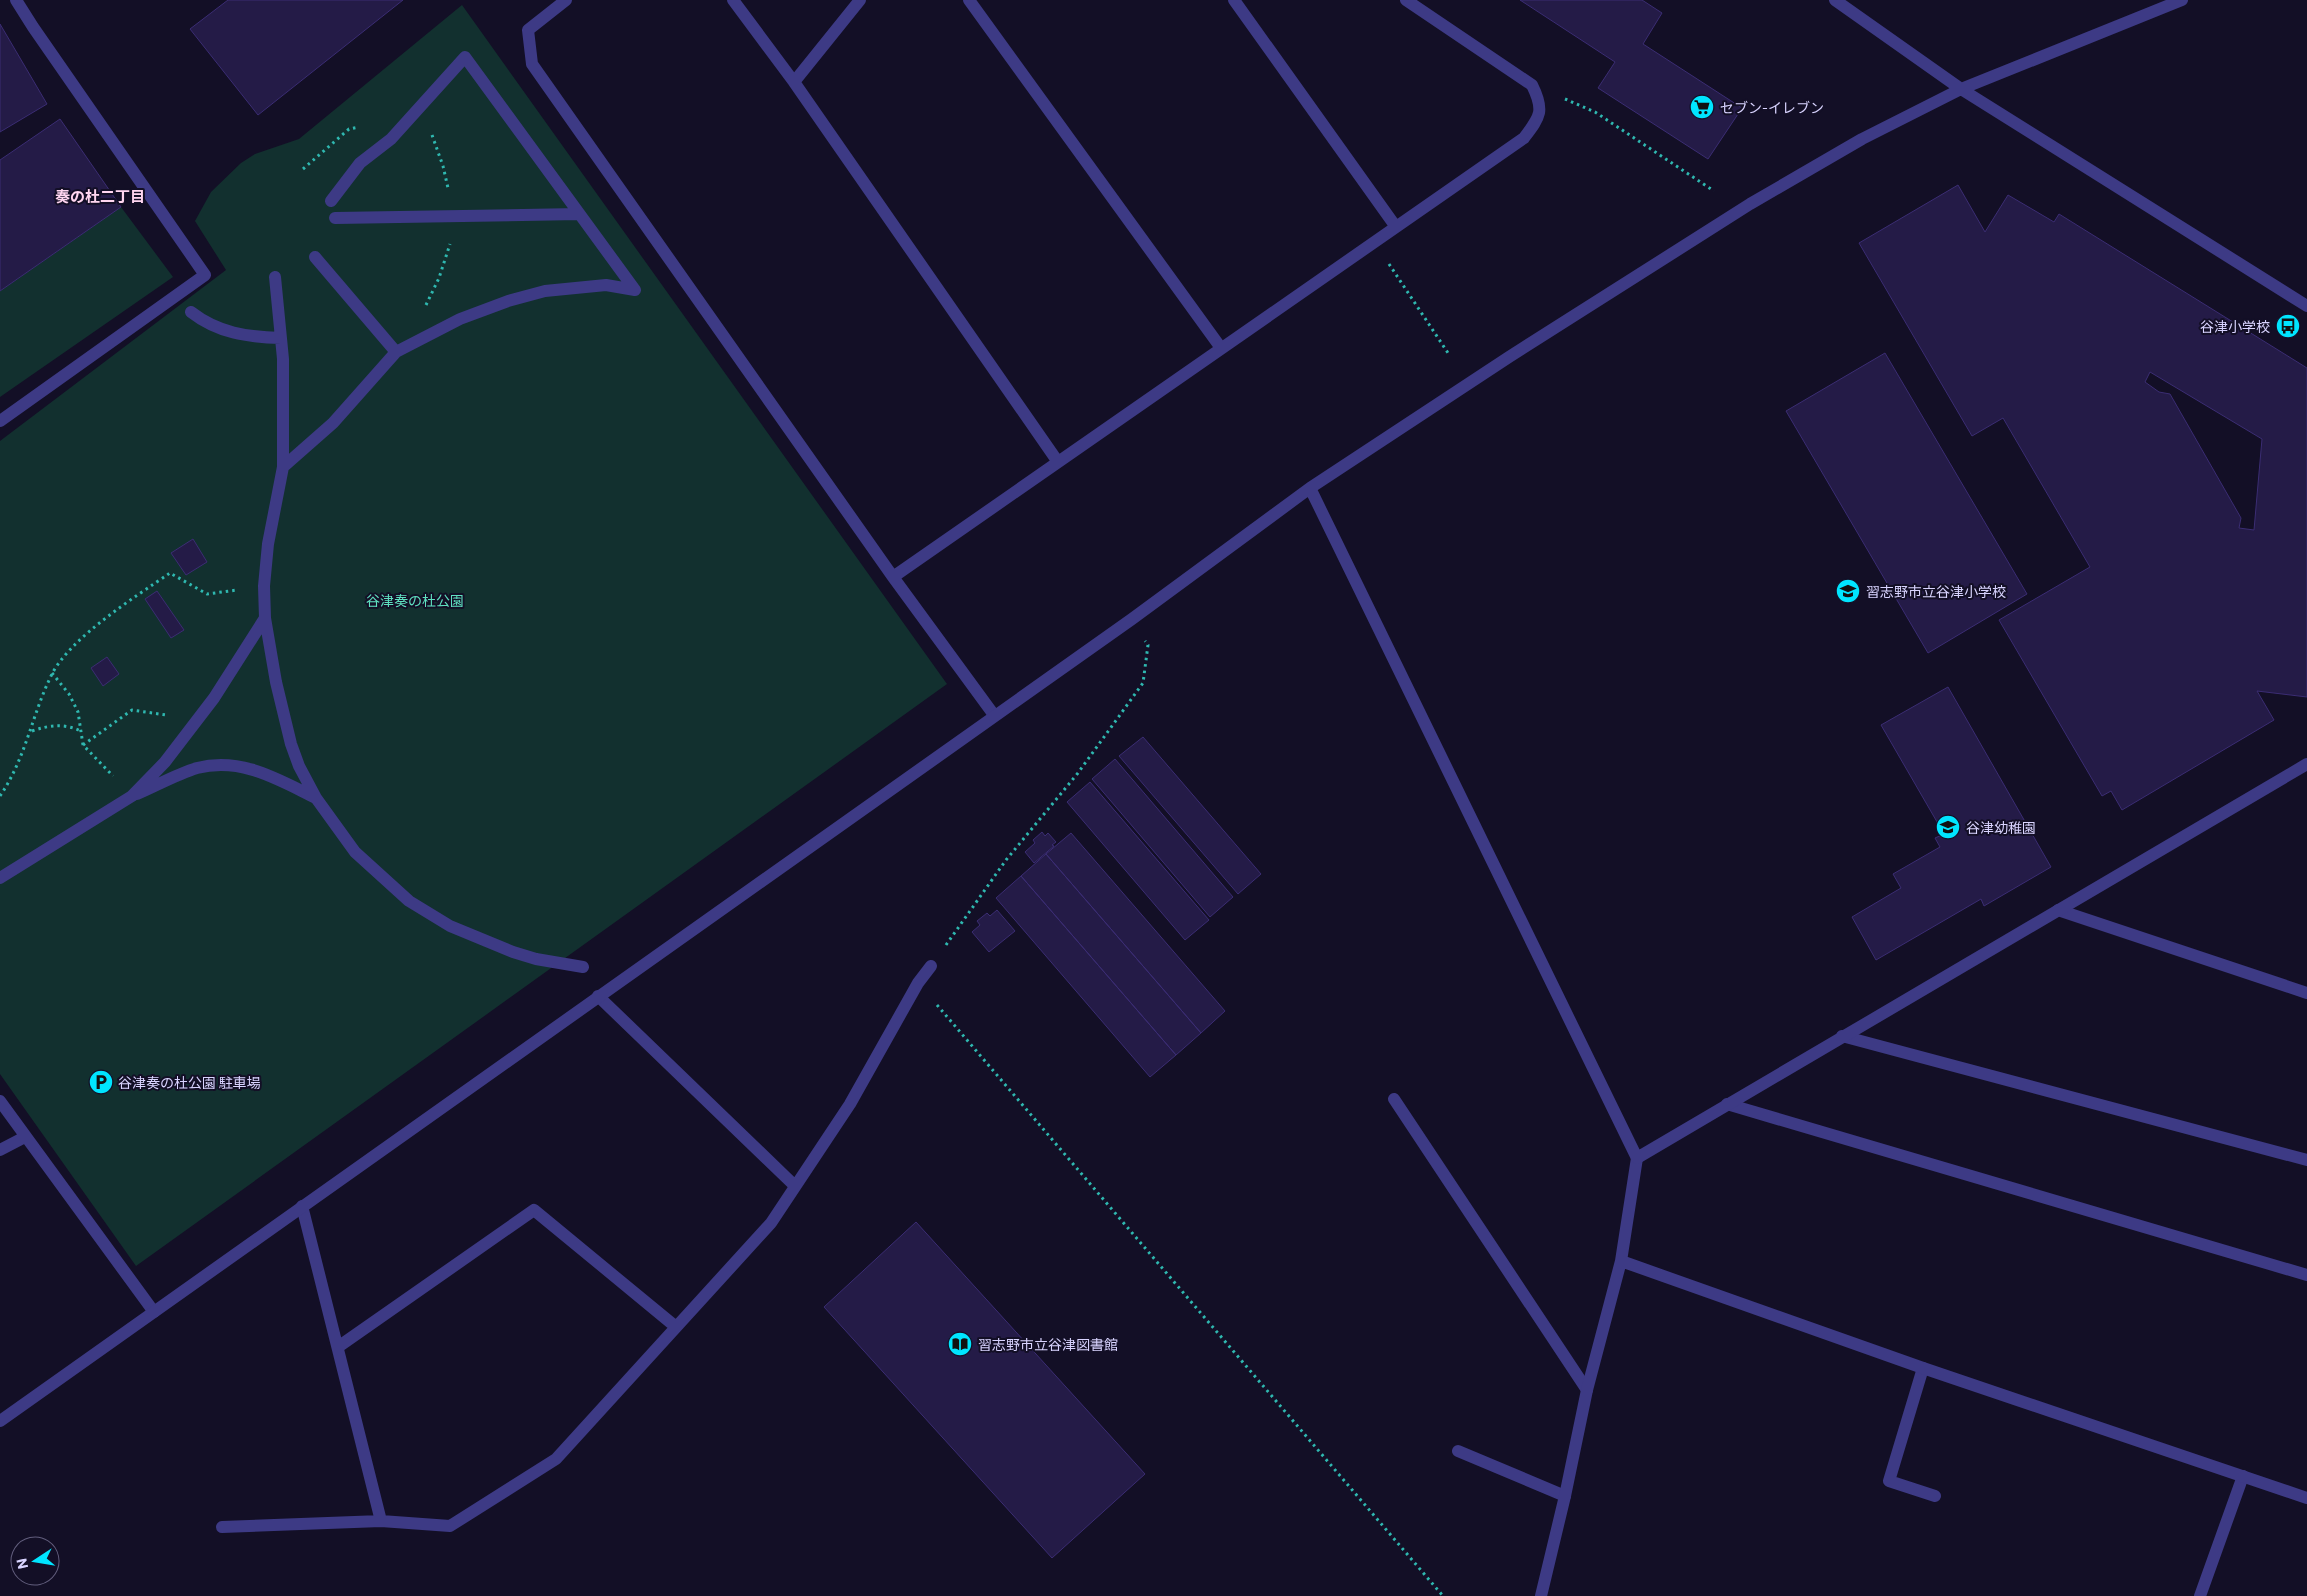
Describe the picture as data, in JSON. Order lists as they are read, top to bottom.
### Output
{
  "districts": ["奏の杜二丁目"],
  "parks": ["谷津奏の杜公園"],
  "places": {
    "supermarket": ["セブン-イレブン"],
    "bus stop": ["谷津小学校"],
    "school or university": ["習志野市立谷津小学校", "谷津幼稚園"],
    "parking": ["谷津奏の杜公園 駐車場"],
    "library": ["習志野市立谷津図書館"]
  },
  "north": "left"
}
